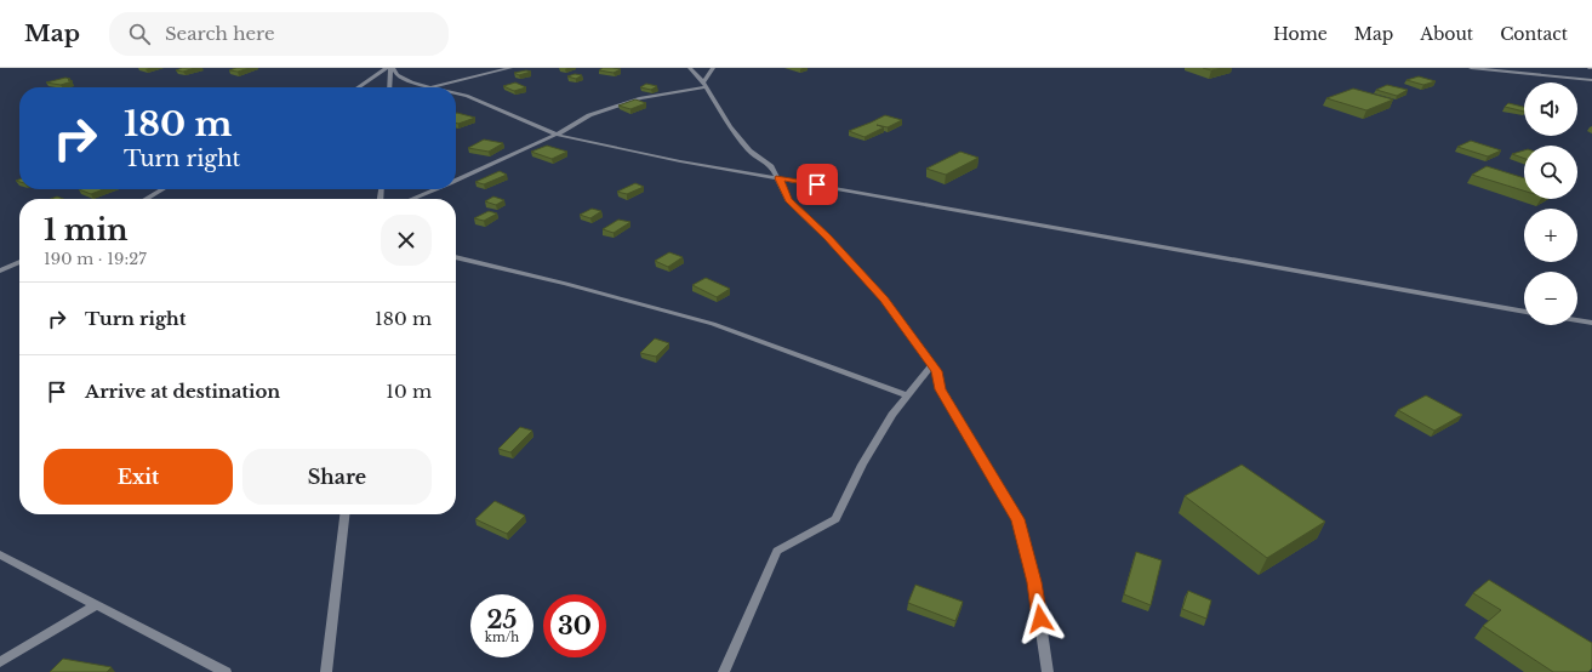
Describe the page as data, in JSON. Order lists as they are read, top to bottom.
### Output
{
  "page": {
    "header": "Map",
    "search": "Search here",
    "nav": [
      "Home",
      "Map",
      "About",
      "Contact"
    ],
    "map_buttons": ["+", "−"],
    "turn": ["180 m", "Turn right"],
    "heading": ["1 min", "190 m · 19:27"],
    "list": [
      {
        "name": "Turn right",
        "value": "180 m"
      },
      {
        "name": "Arrive at destination",
        "value": "10 m"
      }
    ],
    "buttons": ["Exit", "Share"],
    "speed": "25 km/h",
    "limit": "30"
  }
}
